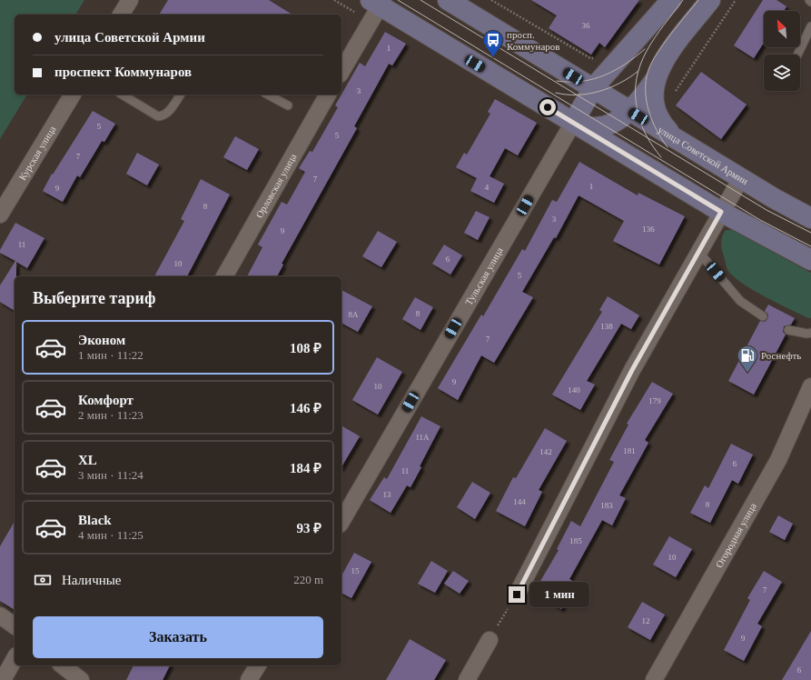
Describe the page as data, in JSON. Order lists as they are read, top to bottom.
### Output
{
  "streets": {
    "main road": ["улица Советской Армии"],
    "street": [
      "Курская улица",
      "Орловская улица",
      "Тульская улица",
      "Огородная улица"
    ]
  },
  "places": {
    "bus stop": ["просп. Коммунаров"],
    "fuel station": ["Роснефть"]
  },
  "house_numbers": [
    "36",
    "1",
    "3",
    "5",
    "5",
    "7",
    "7",
    "1",
    "4",
    "9",
    "8",
    "3",
    "136",
    "9",
    "11",
    "6",
    "10",
    "5",
    "8",
    "8А",
    "138",
    "7",
    "9",
    "10",
    "140",
    "179",
    "11А",
    "181",
    "142",
    "6",
    "11",
    "13",
    "144",
    "8",
    "183",
    "185",
    "10",
    "15",
    "7",
    "12",
    "9",
    "6"
  ],
  "north": "top left",
  "page": {
    "banner": ["улица Советской Армии", "проспект Коммунаров"],
    "heading": "Выберите тариф",
    "list": [
      {
        "name": "Эконом",
        "note": "1 мин · 11:22",
        "value": "108 ₽"
      },
      {
        "name": "Комфорт",
        "note": "2 мин · 11:23",
        "value": "146 ₽"
      },
      {
        "name": "XL",
        "note": "3 мин · 11:24",
        "value": "184 ₽"
      },
      {
        "name": "Black",
        "note": "4 мин · 11:25",
        "value": "93 ₽"
      }
    ],
    "pay": ["Наличные", "220 m"],
    "bubble": "1 мин",
    "buttons": "Заказать"
  }
}
